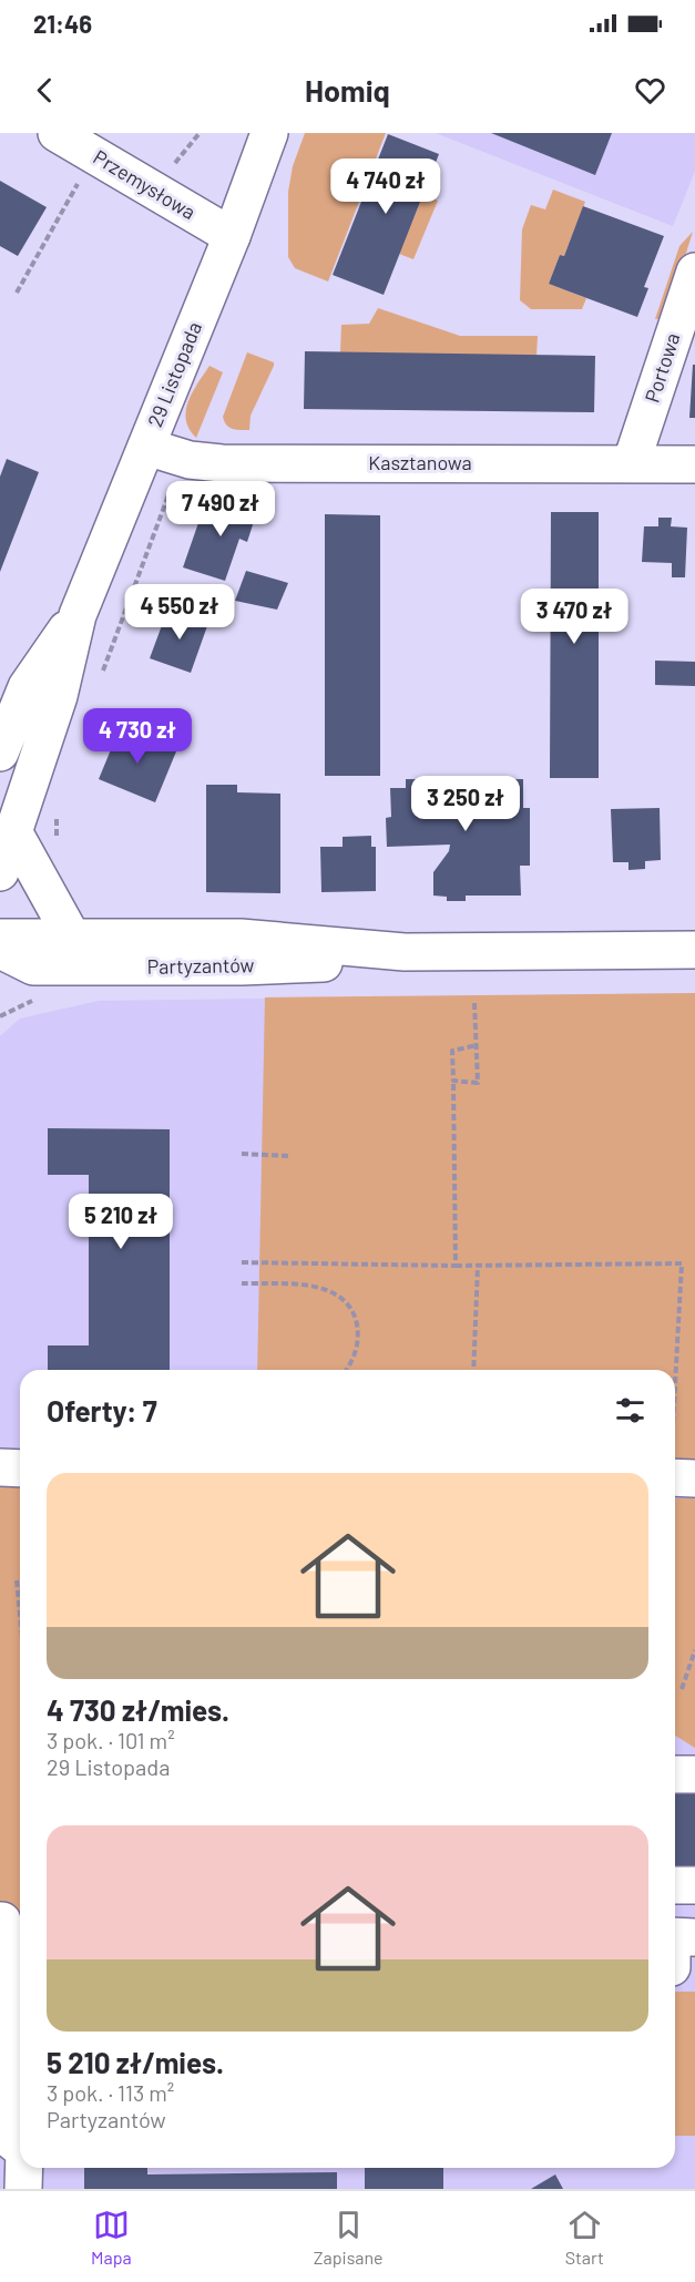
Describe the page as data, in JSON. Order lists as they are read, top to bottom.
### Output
{
  "streets": {
    "street": [
      "Przemysłowa",
      "Portowa",
      "29 Listopada",
      "Kasztanowa",
      "Partyzantów"
    ]
  },
  "crossings": [
    ["Przemysłowa", "29 Listopada"],
    ["Portowa", "Kasztanowa"],
    ["29 Listopada", "Kasztanowa"]
  ],
  "page": {
    "status": "21:46",
    "header": "Homiq",
    "price": [
      "4 740 zł",
      "7 490 zł",
      "4 550 zł",
      "3 470 zł",
      "4 730 zł",
      "3 250 zł",
      "5 210 zł"
    ],
    "heading": "Oferty: 7",
    "list": [
      {
        "name": "4 730 zł/mies.",
        "note": "3 pok. · 101 m² · 29 Listopada"
      },
      {
        "name": "5 210 zł/mies.",
        "note": "3 pok. · 113 m² · Partyzantów"
      }
    ],
    "tabs": ["Mapa", "Zapisane", "Start"]
  }
}
